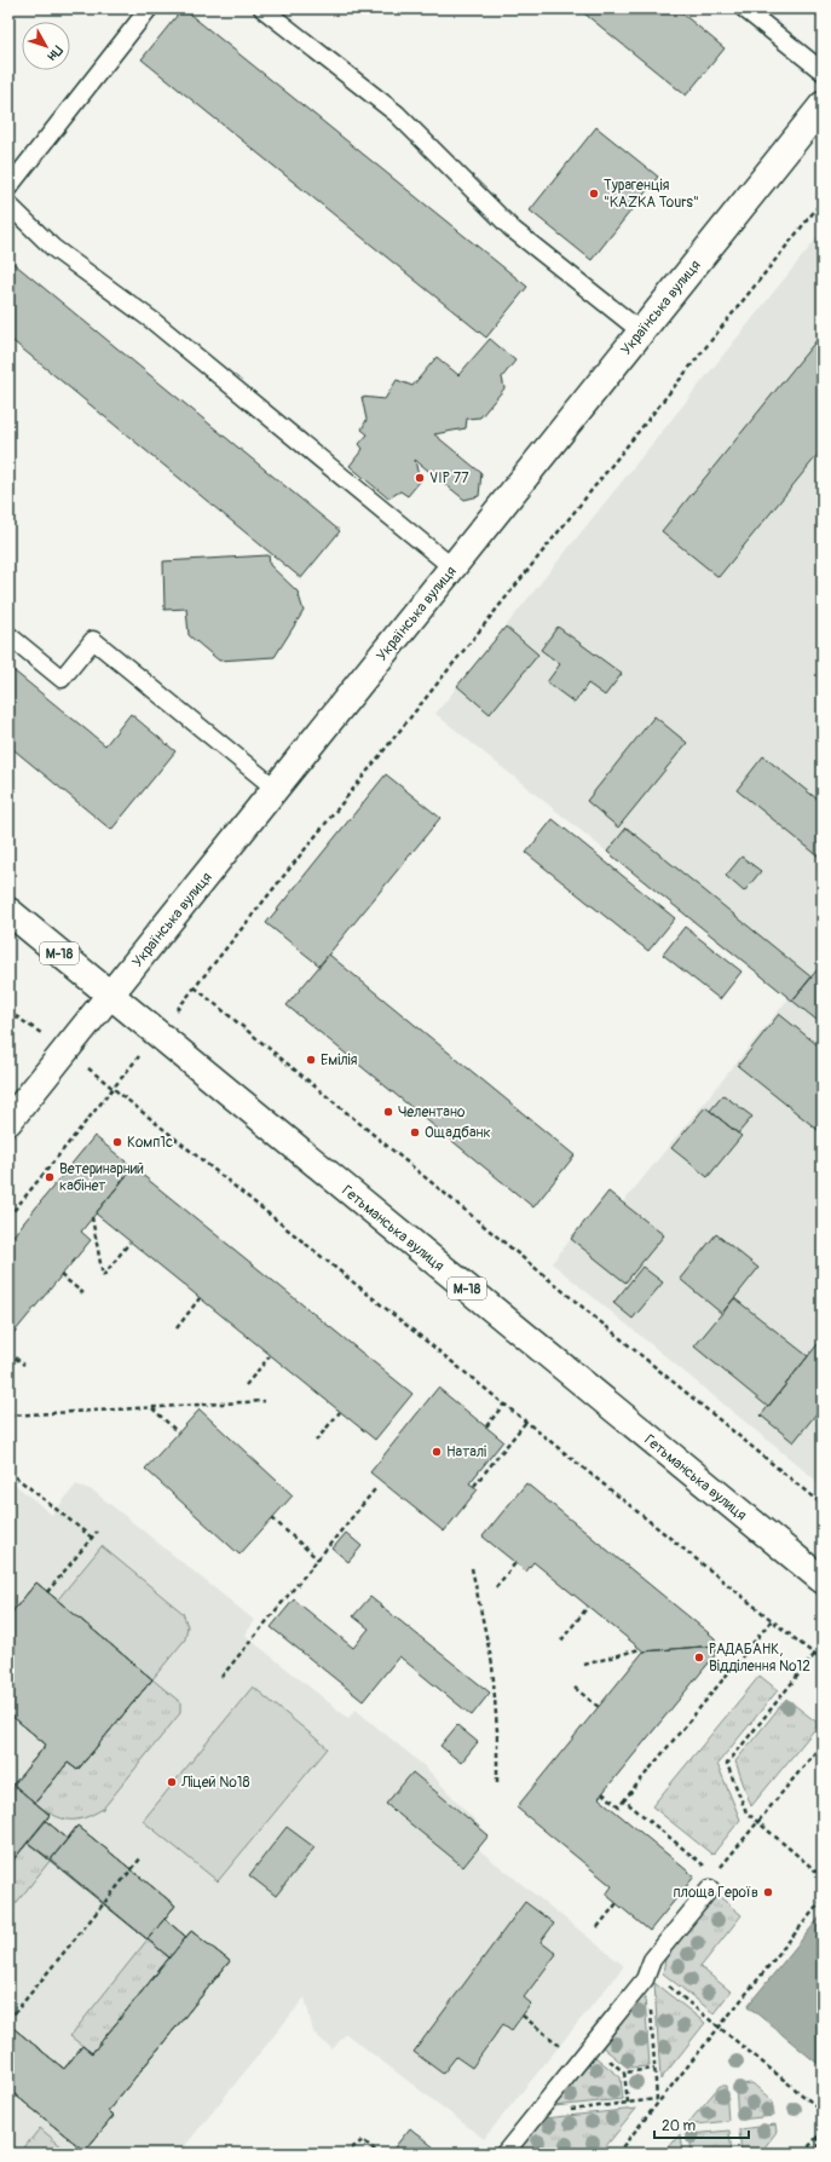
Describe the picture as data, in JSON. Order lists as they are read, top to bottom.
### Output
{
  "streets": {
    "main road": ["Українська вулиця", "М-18", "Гетьманська вулиця"]
  },
  "crossings": [
    ["Українська вулиця", "Гетьманська вулиця"]
  ],
  "places": [
    "Турагенція \"KAZKA Tours\"",
    "VIP 77",
    "Емілія",
    "Челентано",
    "Ощадбанк",
    "Комп1с",
    "Ветеринарний кабінет",
    "Наталі",
    "РАДАБАНК, Відділення №12",
    "Ліцей №18",
    "площа Героїв"
  ],
  "scale_bar": "20 m",
  "north": "bottom right"
}
